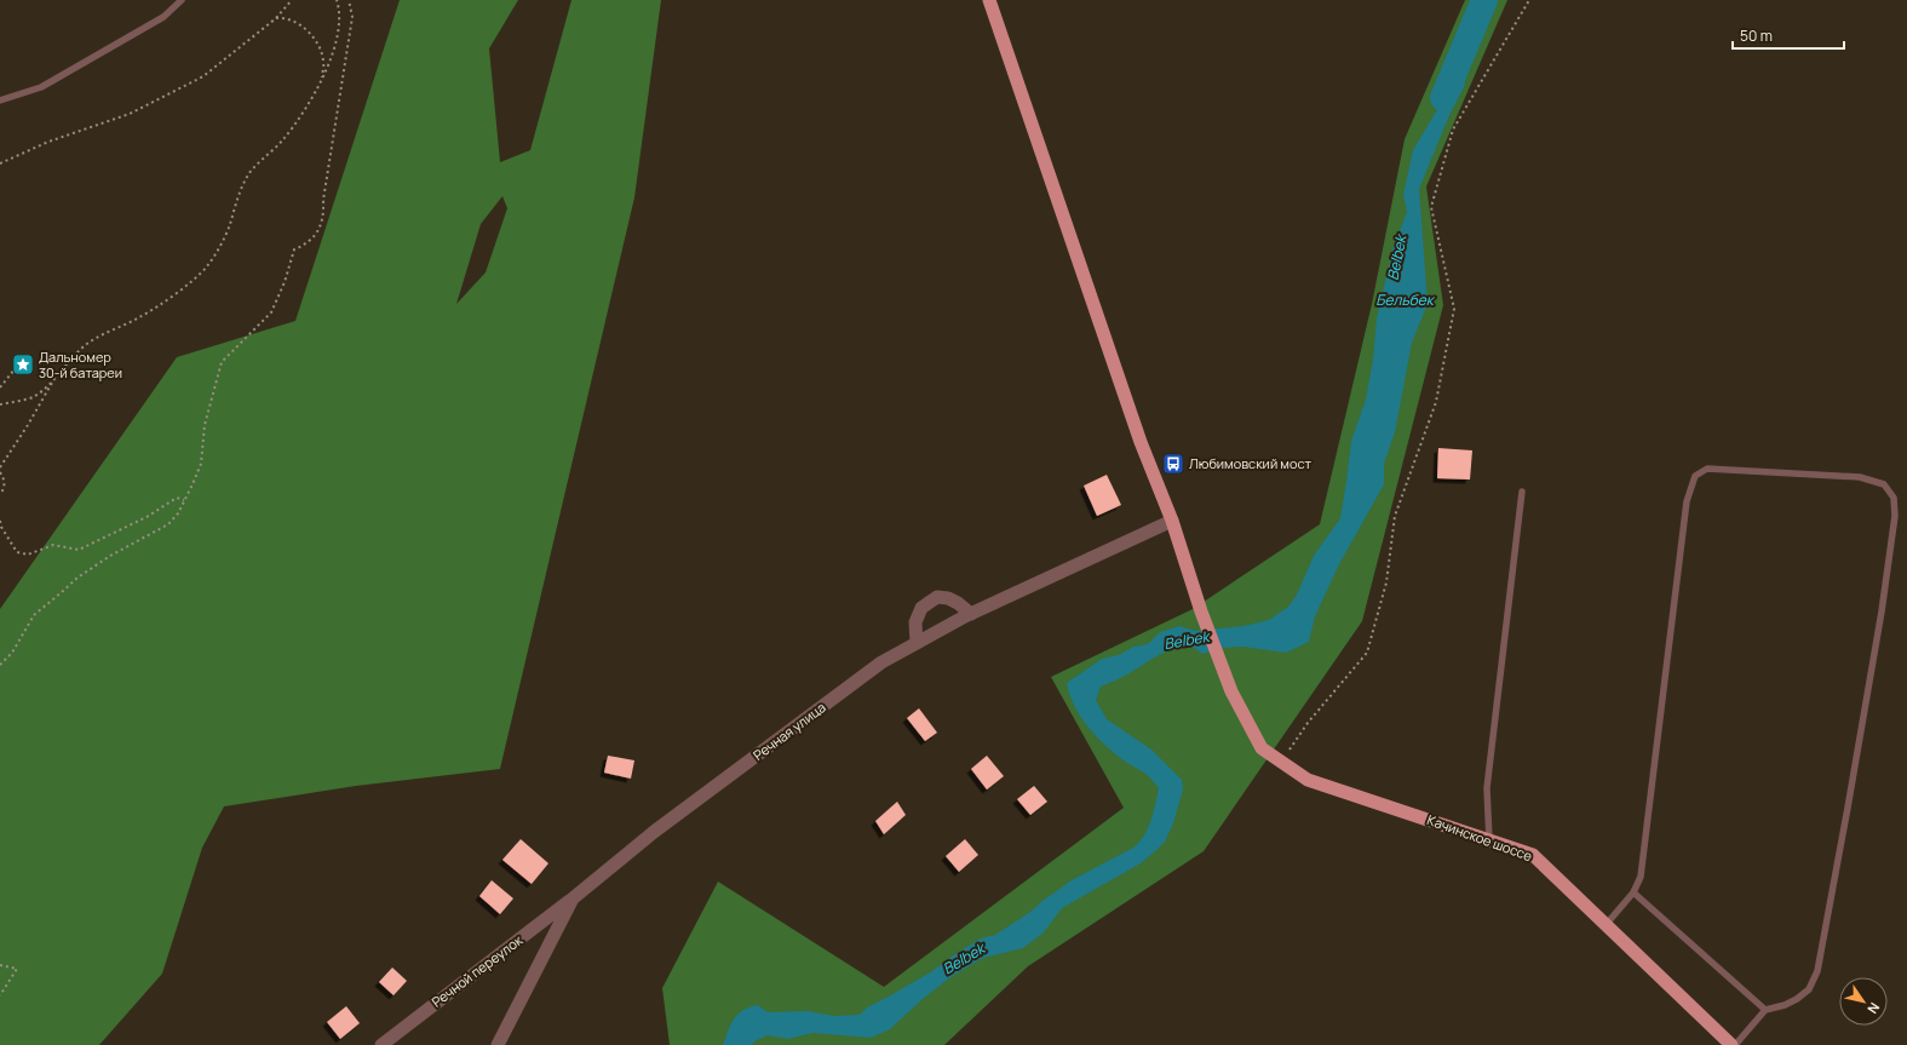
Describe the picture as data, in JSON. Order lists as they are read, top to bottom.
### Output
{
  "streets": {
    "main road": ["Качинское шоссе"],
    "street": ["Речная улица", "Речной переулок"]
  },
  "crossings": [
    ["Речная улица", "Качинское шоссе"],
    ["Речная улица", "Речной переулок"]
  ],
  "water": ["Belbek", "Бельбек"],
  "places": {
    "place": ["Дальномер 30-й батареи"],
    "bus stop": ["Любимовский мост"]
  },
  "scale_bar": "50 m",
  "north": "bottom right"
}
